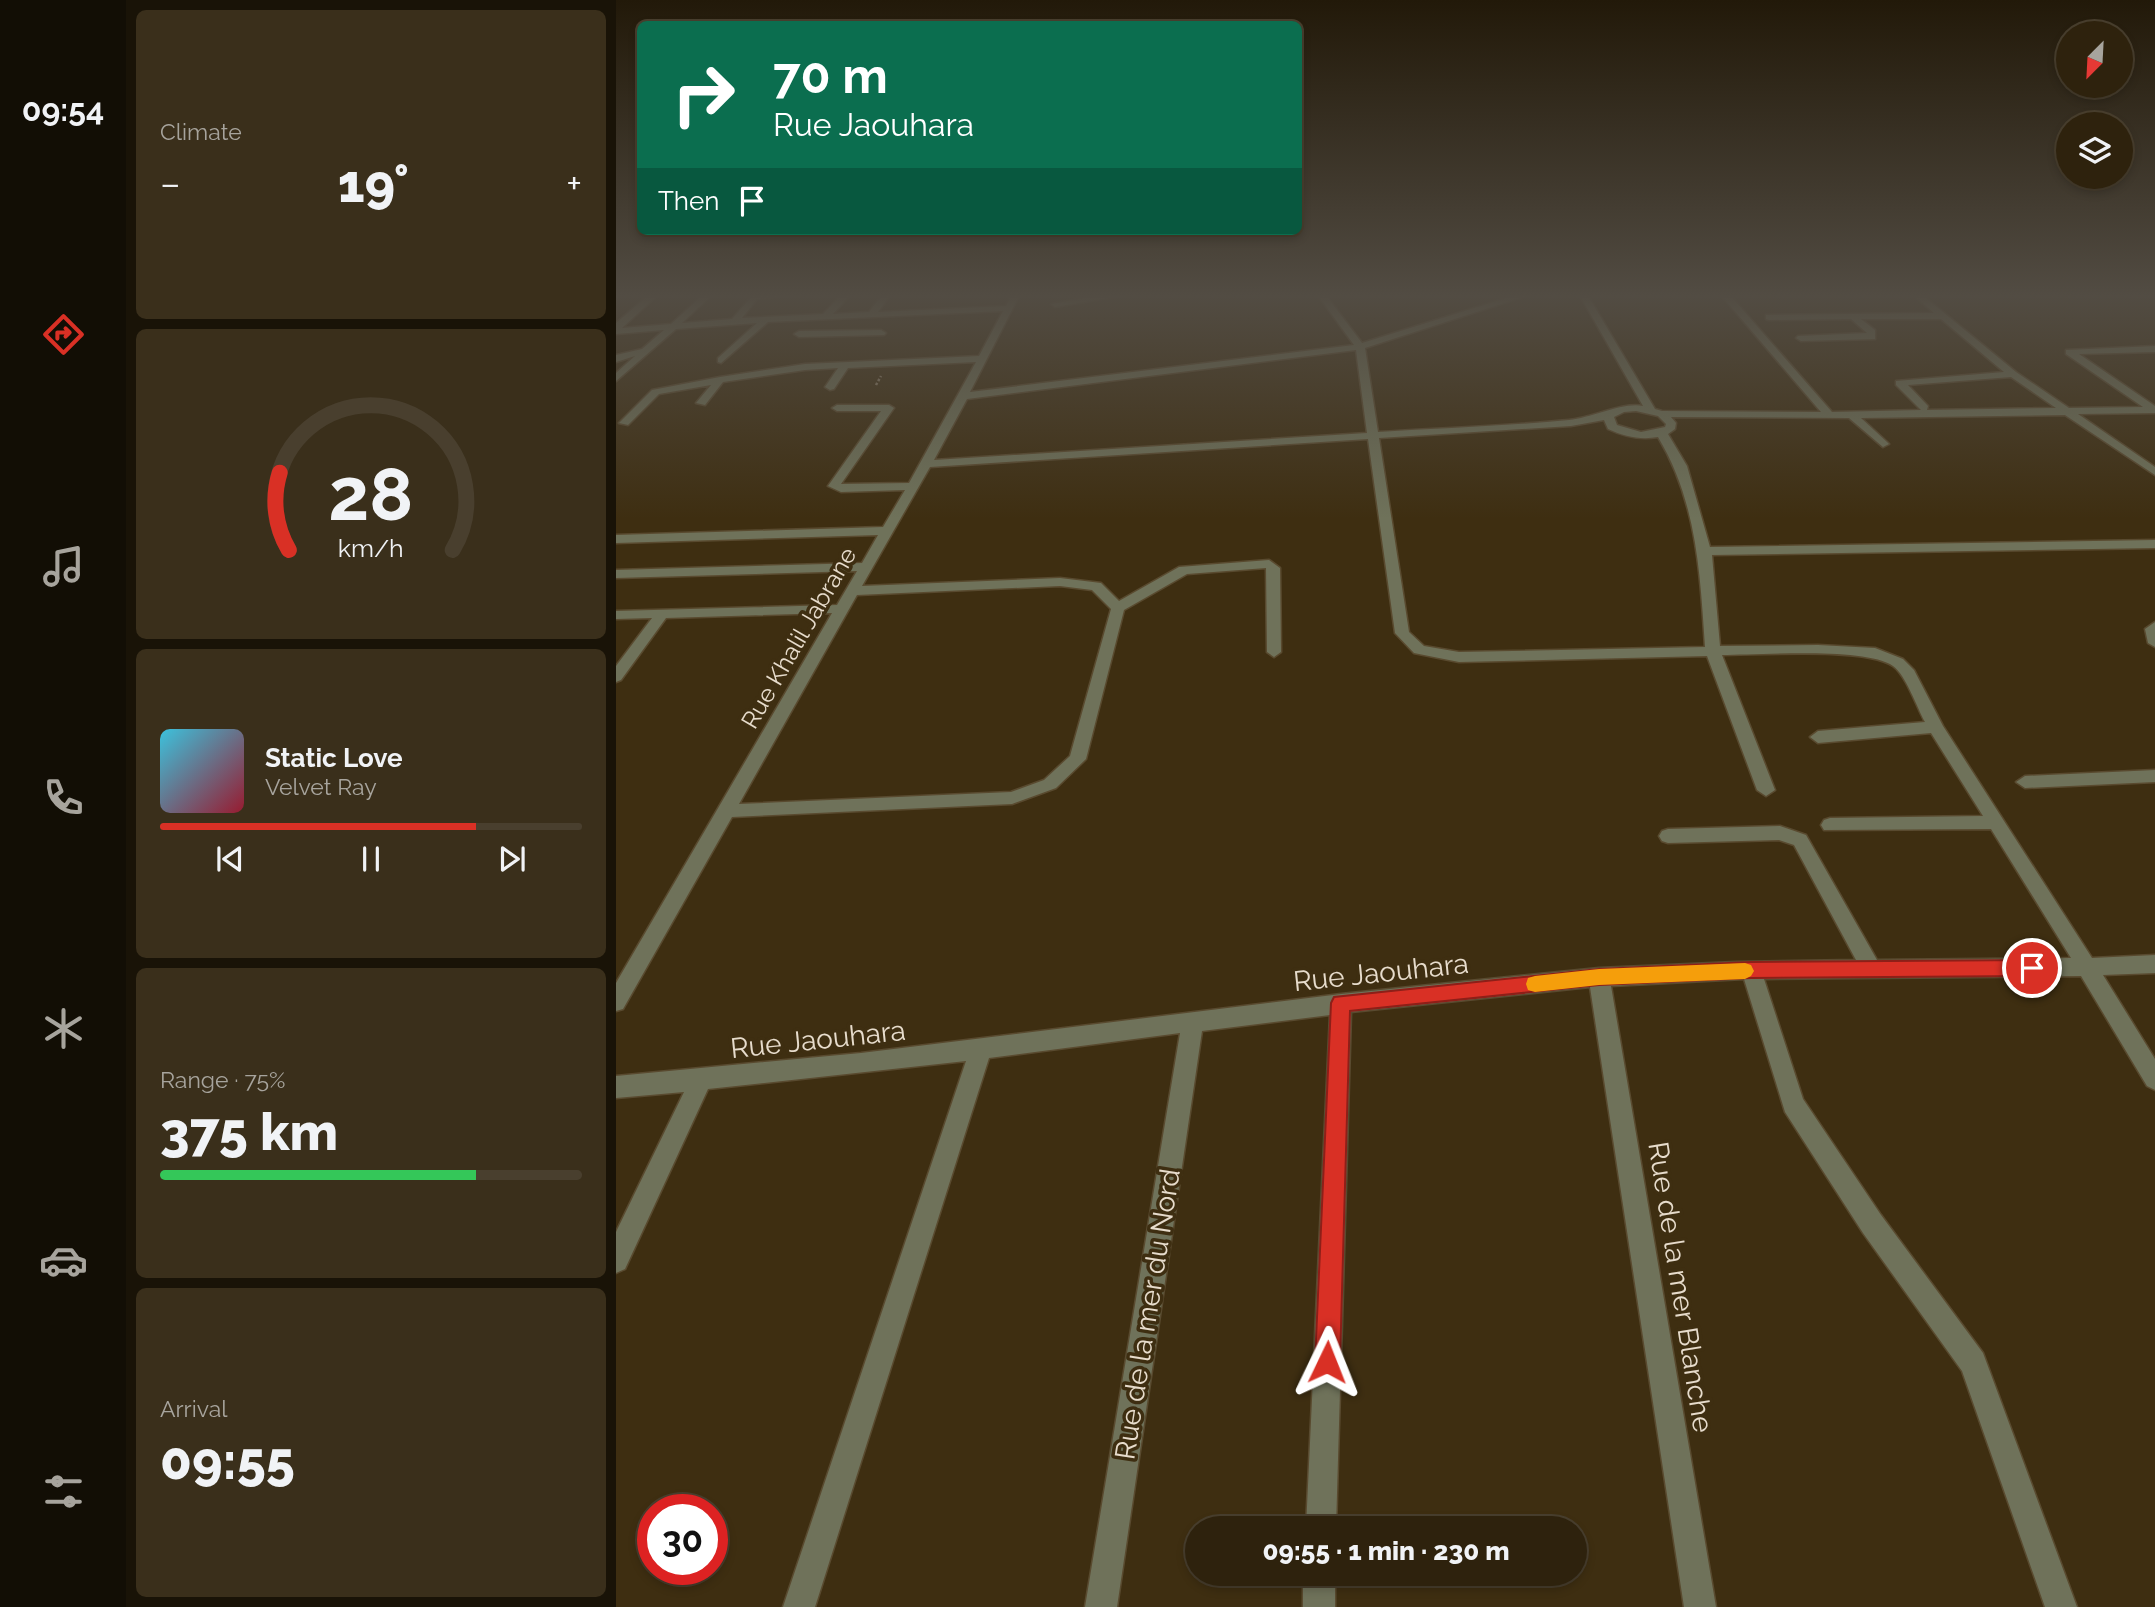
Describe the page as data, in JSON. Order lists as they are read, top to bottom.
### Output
{
  "streets": {
    "street": [
      "Rue Khalil Jabrane",
      "Rue Jaouhara",
      "Rue de la mer Blanche",
      "Rue de la mer du Nord"
    ]
  },
  "crossings": [
    ["Rue Jaouhara", "Rue de la mer Blanche"],
    ["Rue Jaouhara", "Rue de la mer du Nord"]
  ],
  "north": "bottom left",
  "page": {
    "tabs": "09:54",
    "tile": [
      "Climate",
      ["Range · 75%", "375 km"],
      ["Arrival", "09:55"]
    ],
    "turn": ["70 m", "Rue Jaouhara"],
    "heat": ["−", "19°", "+"],
    "then": "Then",
    "song": ["Static Love", "Velvet Ray"],
    "limit": "30",
    "trip": "09:55 · 1 min · 230 m",
    "gauge": ["28", "km/h"]
  }
}
